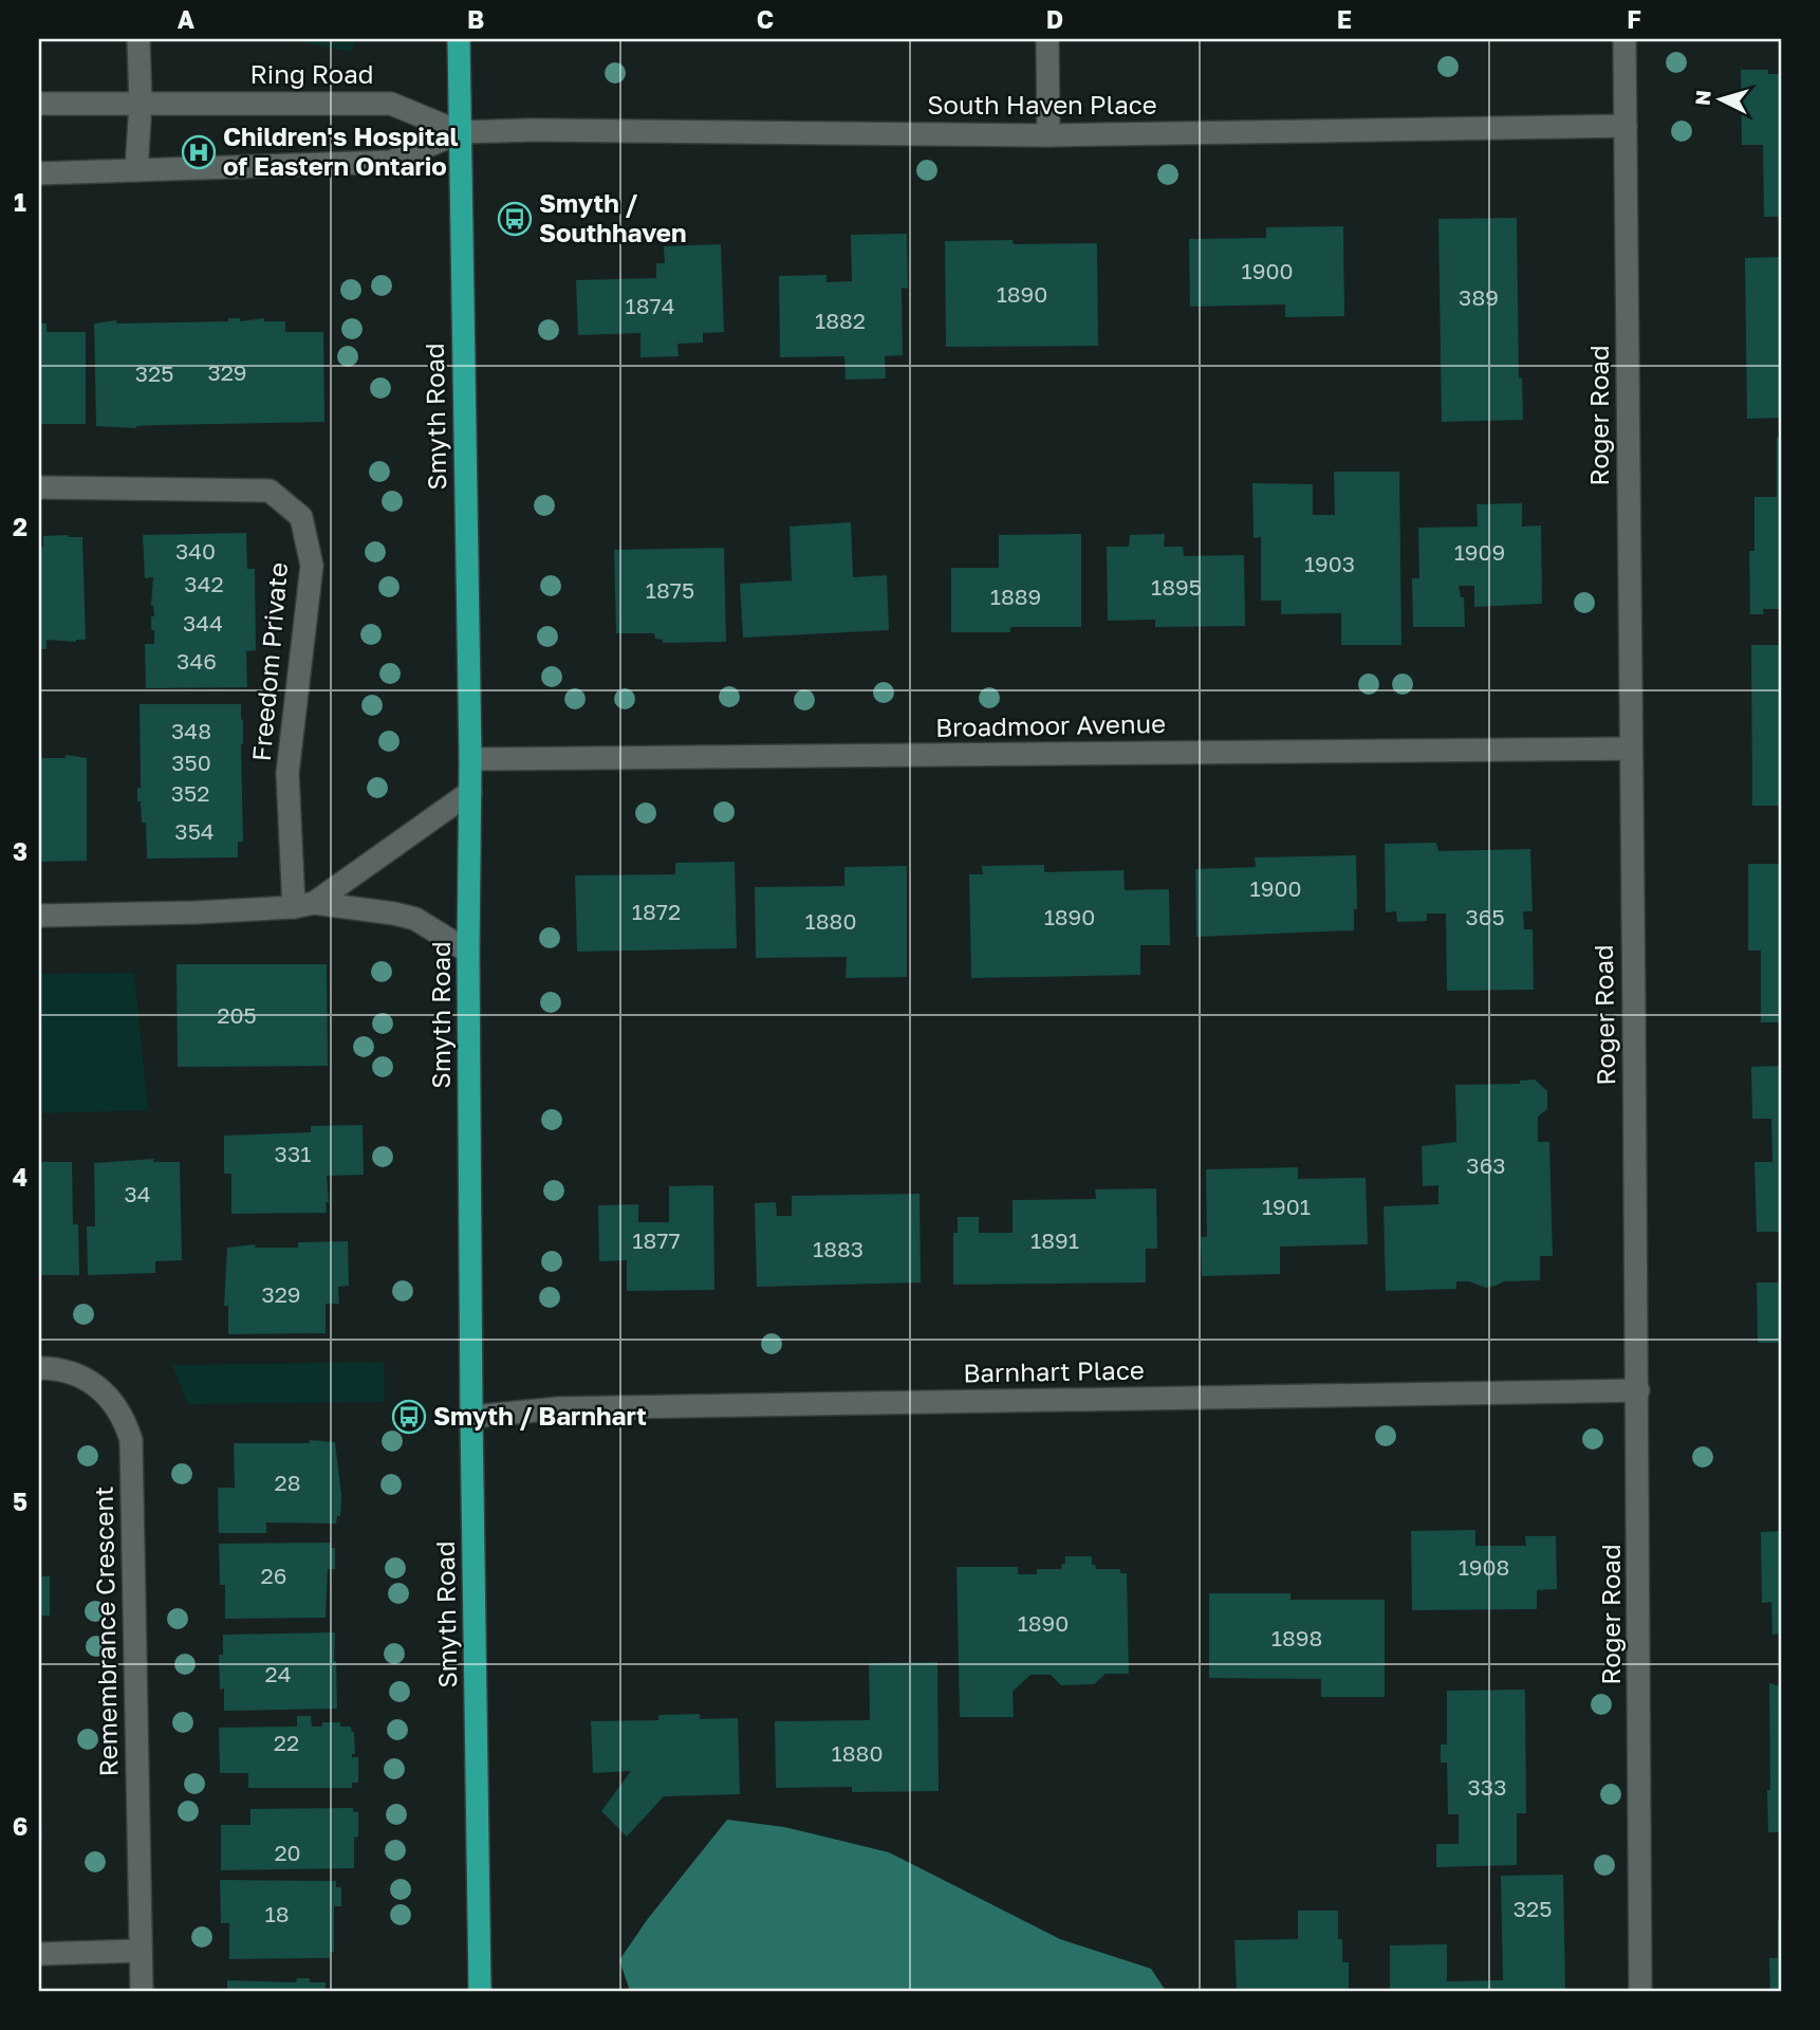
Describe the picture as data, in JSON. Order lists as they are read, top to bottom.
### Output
{
  "streets": {
    "main road": ["Smyth Road"],
    "street": [
      "Ring Road",
      "South Haven Place",
      "Roger Road",
      "Freedom Private",
      "Broadmoor Avenue",
      "Barnhart Place",
      "Remembrance Crescent"
    ]
  },
  "crossings": [
    ["Ring Road", "South Haven Place"],
    ["Ring Road", "Smyth Road"],
    ["South Haven Place", "Roger Road"],
    ["South Haven Place", "Smyth Road"],
    ["Roger Road", "Broadmoor Avenue"],
    ["Roger Road", "Barnhart Place"],
    ["Smyth Road", "Broadmoor Avenue"],
    ["Smyth Road", "Barnhart Place"]
  ],
  "places": {
    "hospital": ["Children's Hospital of Eastern Ontario"],
    "bus stop": ["Smyth / Southhaven", "Smyth / Barnhart"]
  },
  "house_numbers": [
    "1900",
    "1890",
    "389",
    "1874",
    "1882",
    "329",
    "325",
    "340",
    "1909",
    "1903",
    "342",
    "1895",
    "1875",
    "1889",
    "344",
    "346",
    "348",
    "350",
    "352",
    "354",
    "1900",
    "1872",
    "1890",
    "365",
    "1880",
    "205",
    "331",
    "363",
    "34",
    "1901",
    "1877",
    "1891",
    "1883",
    "329",
    "28",
    "1908",
    "26",
    "1890",
    "1898",
    "24",
    "22",
    "1880",
    "333",
    "20",
    "325",
    "18"
  ],
  "north": "left",
  "grid": {
    "columns": [
      "A",
      "B",
      "C",
      "D",
      "E",
      "F"
    ],
    "rows": [
      "1",
      "2",
      "3",
      "4",
      "5",
      "6"
    ]
  }
}
